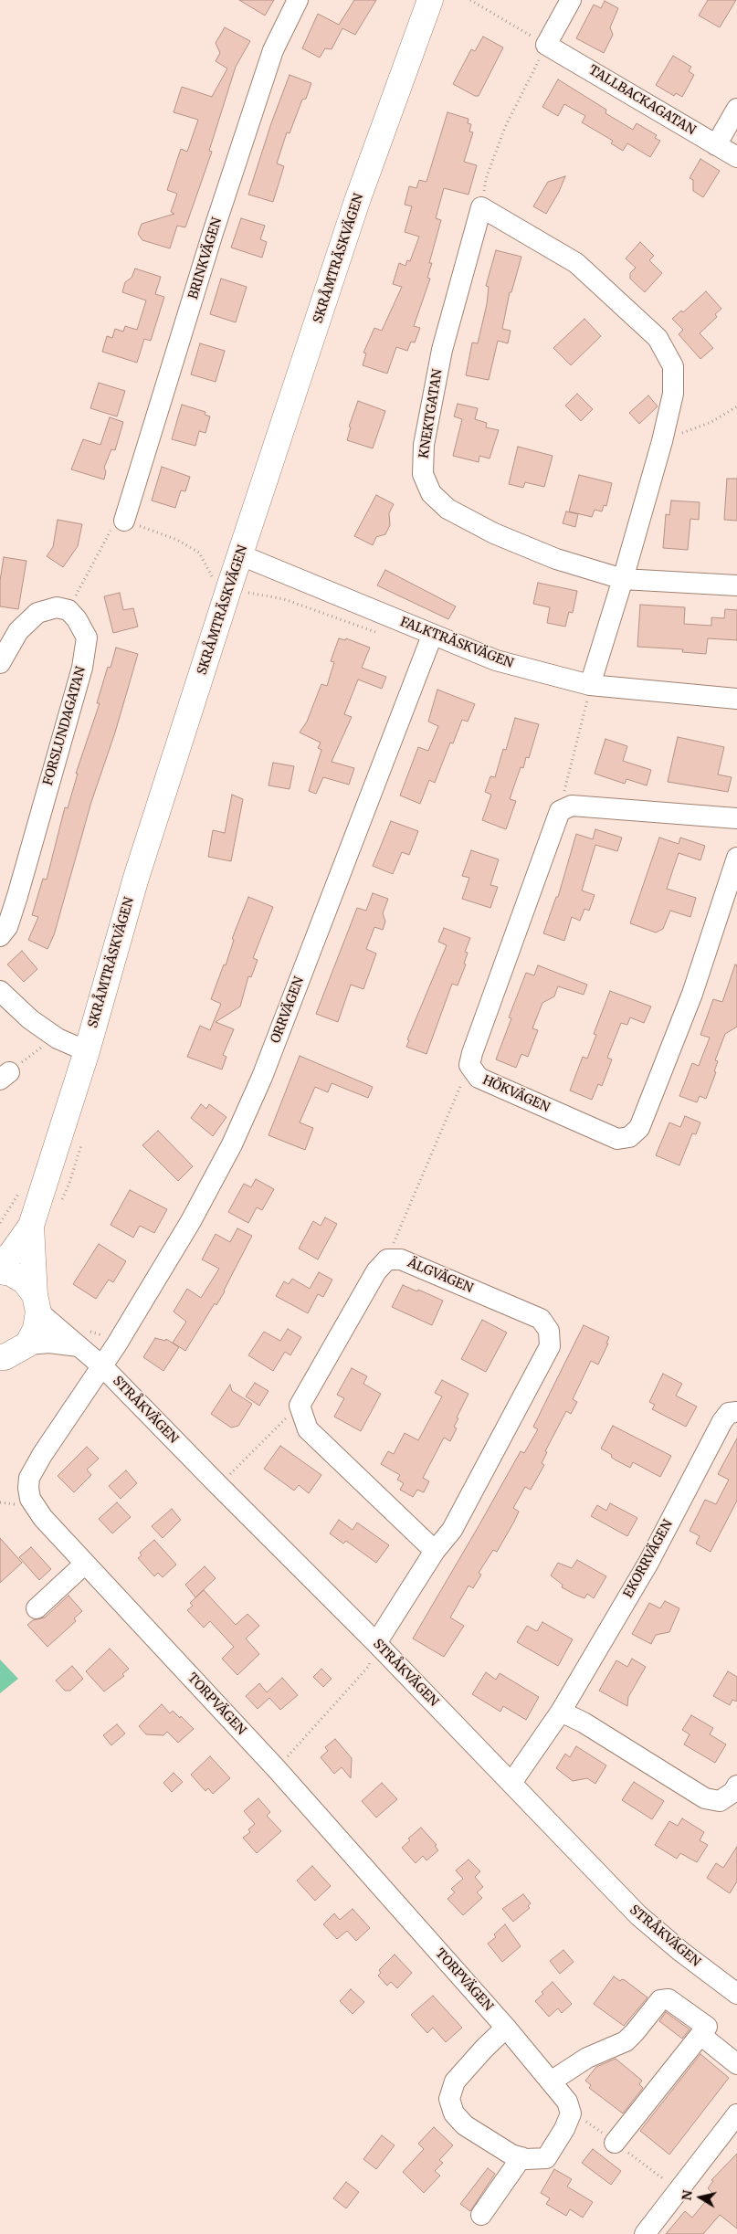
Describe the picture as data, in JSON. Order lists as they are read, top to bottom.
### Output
{
  "streets": {
    "main road": ["SKRÅMTRÄSKVÄGEN"],
    "street": [
      "TALLBACKAGATAN",
      "BRINKVÄGEN",
      "KNEKTGATAN",
      "FALKTRÄSKVÄGEN",
      "FORSLUNDAGATAN",
      "ORRVÄGEN",
      "HÖKVÄGEN",
      "ÄLGVÄGEN",
      "STRÅKVÄGEN",
      "EKORRVÄGEN",
      "TORPVÄGEN"
    ]
  },
  "crossings": [
    ["SKRÅMTRÄSKVÄGEN", "FALKTRÄSKVÄGEN"],
    ["SKRÅMTRÄSKVÄGEN", "STRÅKVÄGEN"],
    ["FALKTRÄSKVÄGEN", "ORRVÄGEN"],
    ["ORRVÄGEN", "STRÅKVÄGEN"],
    ["ORRVÄGEN", "TORPVÄGEN"],
    ["ÄLGVÄGEN", "STRÅKVÄGEN"],
    ["STRÅKVÄGEN", "EKORRVÄGEN"],
    ["STRÅKVÄGEN", "TORPVÄGEN"]
  ],
  "north": "left"
}
